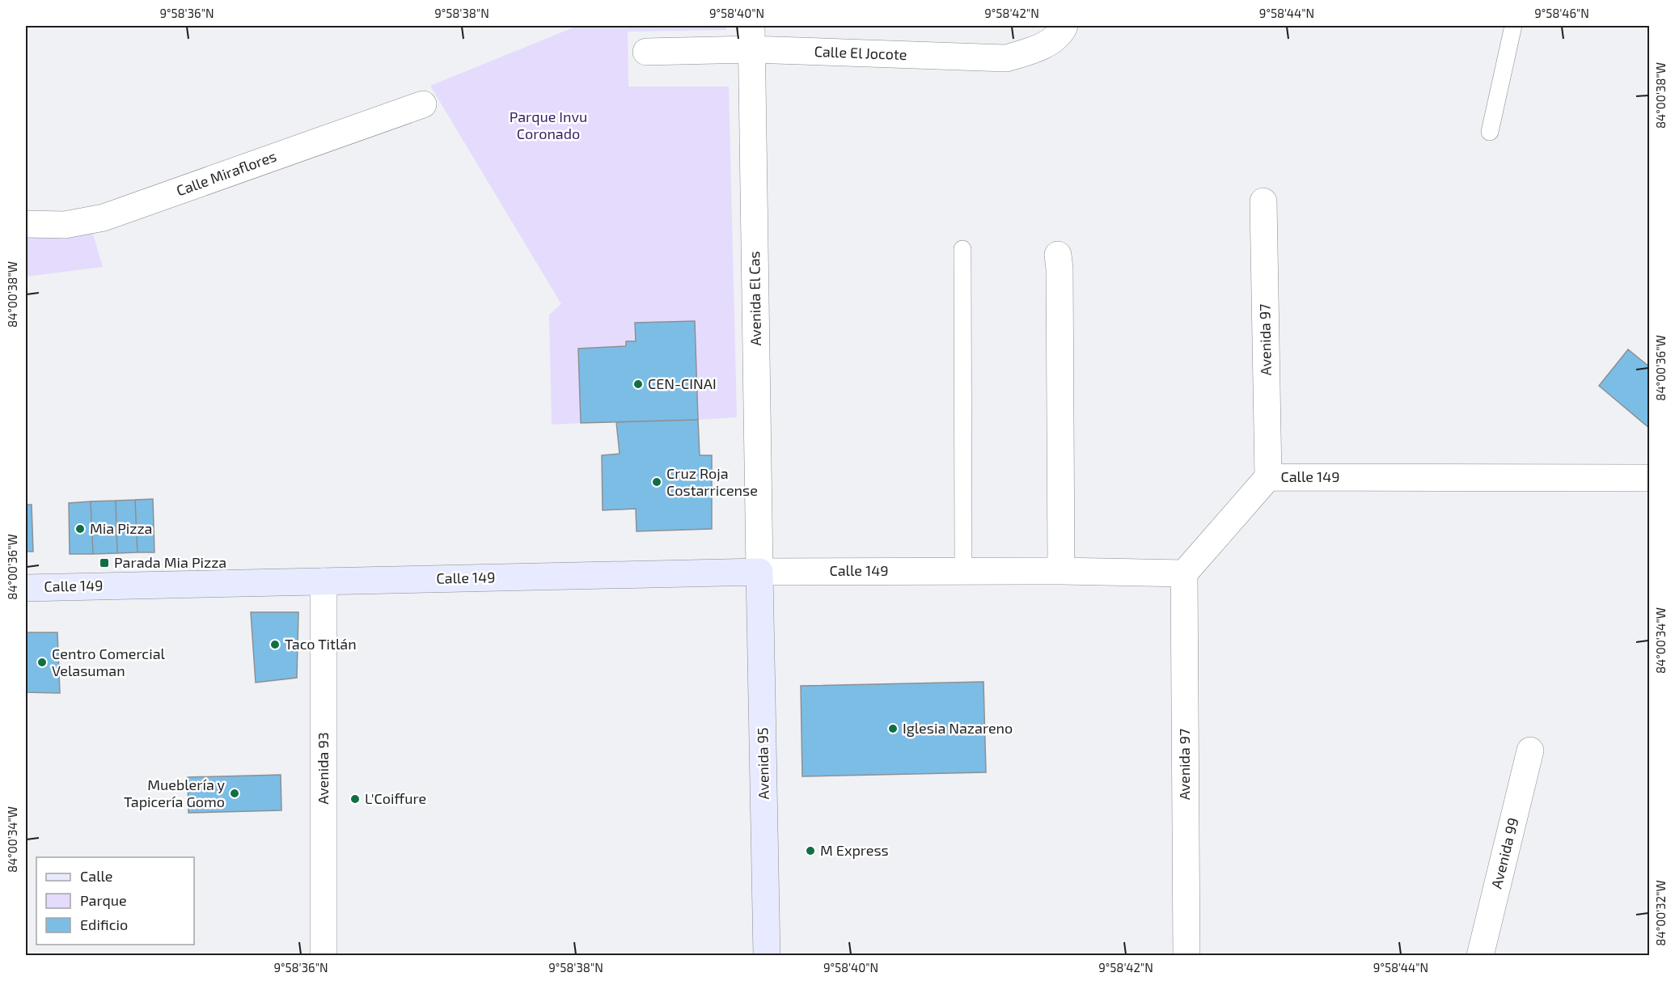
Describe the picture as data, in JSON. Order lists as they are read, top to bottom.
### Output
{
  "streets": {
    "main road": ["Calle 149", "Avenida 95"],
    "street": [
      "Calle El Jocote",
      "Calle Miraflores",
      "Avenida El Cas",
      "Avenida 97",
      "Avenida 93",
      "Avenida 99"
    ]
  },
  "crossings": [
    ["Calle El Jocote", "Avenida El Cas"],
    ["Avenida El Cas", "Calle 149"],
    ["Avenida El Cas", "Avenida 95"],
    ["Avenida 97", "Calle 149"],
    ["Calle 149", "Avenida 95"],
    ["Calle 149", "Avenida 93"]
  ],
  "parks": ["Parque Invu Coronado"],
  "places": {
    "other": [
      "CEN-CINAI",
      "Cruz Roja Costarricense",
      "Mia Pizza",
      "Taco Titlán",
      "Centro Comercial Velasuman",
      "Iglesia Nazareno",
      "Mueblería y Tapicería Gomo",
      "L'Coiffure",
      "M Express"
    ],
    "transit": ["Parada Mia Pizza"]
  },
  "legend": ["Calle", "Parque", "Edificio"],
  "coordinates": [
    "9°58'36\"N",
    "9°58'38\"N",
    "9°58'40\"N",
    "9°58'42\"N",
    "9°58'44\"N",
    "9°58'46\"N",
    "84°00'38\"W",
    "84°00'36\"W",
    "84°00'34\"W",
    "84°00'32\"W"
  ]
}
